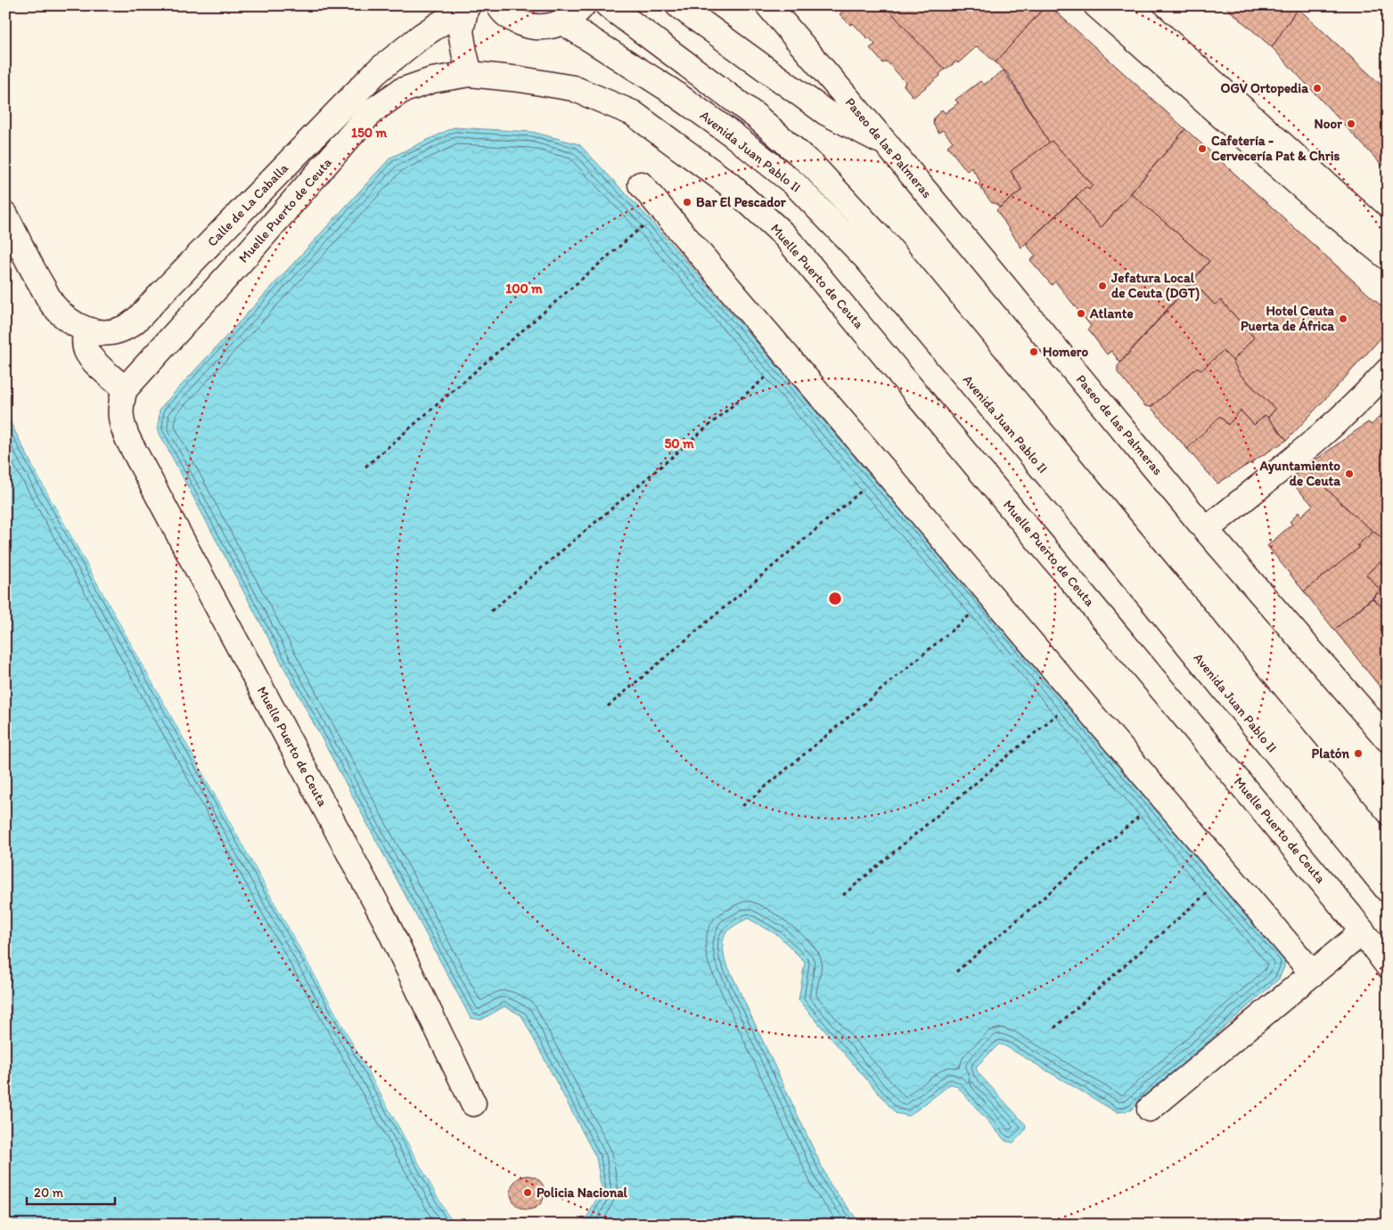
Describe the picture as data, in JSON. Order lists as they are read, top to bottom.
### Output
{
  "streets": {
    "street": [
      "Paseo de las Palmeras",
      "Avenida Juan Pablo II",
      "Calle de La Caballa",
      "Muelle Puerto de Ceuta"
    ]
  },
  "places": [
    "OGV Ortopedia",
    "Noor",
    "Cafetería - Cervecería Pat & Chris",
    "Bar El Pescador",
    "Jefatura Local de Ceuta (DGT)",
    "Atlante",
    "Hotel Ceuta Puerta de África",
    "Homero",
    "Ayuntamiento de Ceuta",
    "Platón",
    "Policia Nacional"
  ],
  "scale_bar": "20 m",
  "rings": ["150 m", "100 m", "50 m"]
}
